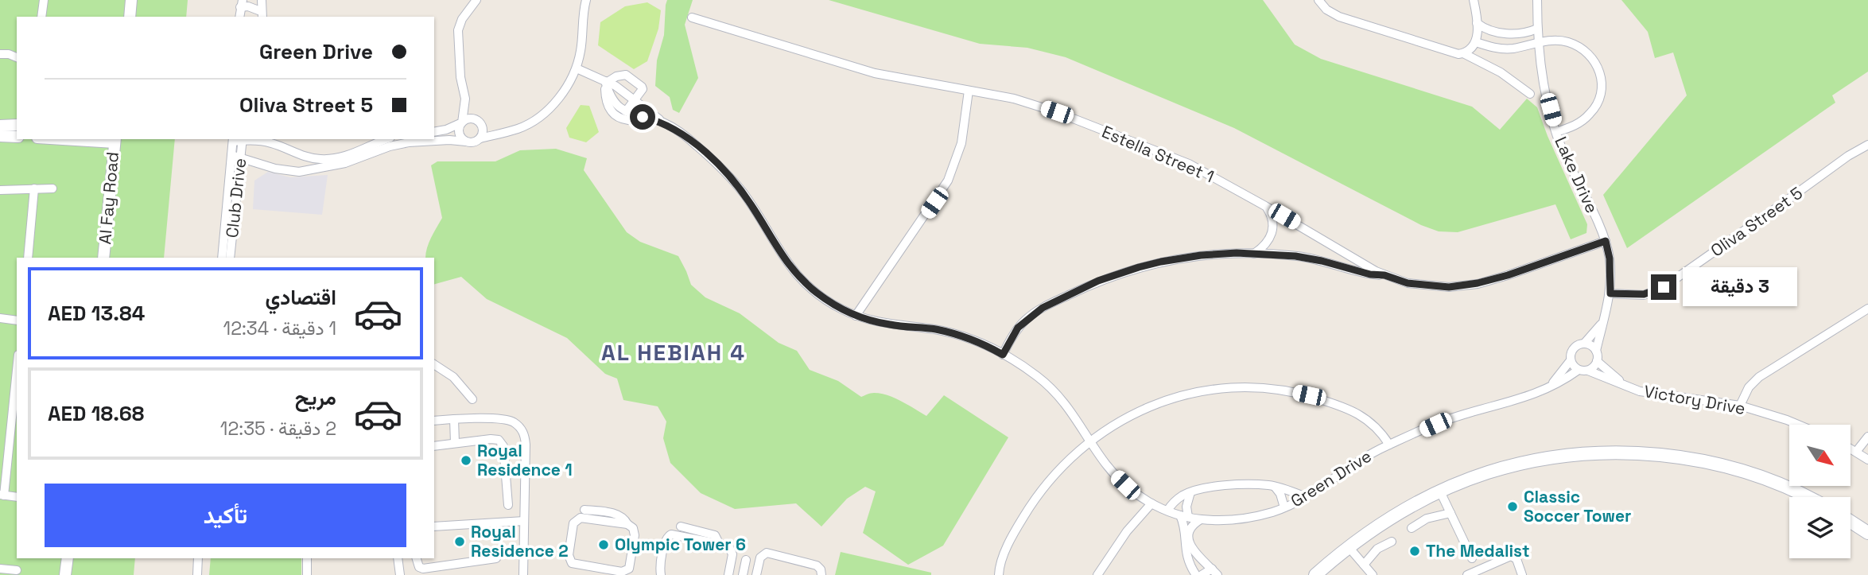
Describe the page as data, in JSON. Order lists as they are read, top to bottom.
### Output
{
  "streets": {
    "street": [
      "Estella Street 1",
      "Lake Drive",
      "Al Fay Road",
      "Club Drive",
      "Oliva Street 5",
      "Victory Drive",
      "Green Drive"
    ]
  },
  "crossings": [
    ["Estella Street 1", "Lake Drive"],
    ["Lake Drive", "Oliva Street 5"],
    ["Lake Drive", "Victory Drive"],
    ["Lake Drive", "Green Drive"],
    ["Victory Drive", "Green Drive"]
  ],
  "districts": ["AL HEBIAH 4"],
  "places": [
    "Royal Residence 1",
    "Classic Soccer Tower",
    "Royal Residence 2",
    "Olympic Tower 6",
    "The Medalist"
  ],
  "north": "bottom right",
  "page": {
    "banner": ["Green Drive", "Oliva Street 5"],
    "bubble": "3 دقيقة",
    "list": [
      {
        "name": "اقتصادي",
        "note": "1 دقيقة · 12:34",
        "value": "AED 13.84"
      },
      {
        "name": "مريح",
        "note": "2 دقيقة · 12:35",
        "value": "AED 18.68"
      }
    ],
    "buttons": "تأكيد"
  }
}
